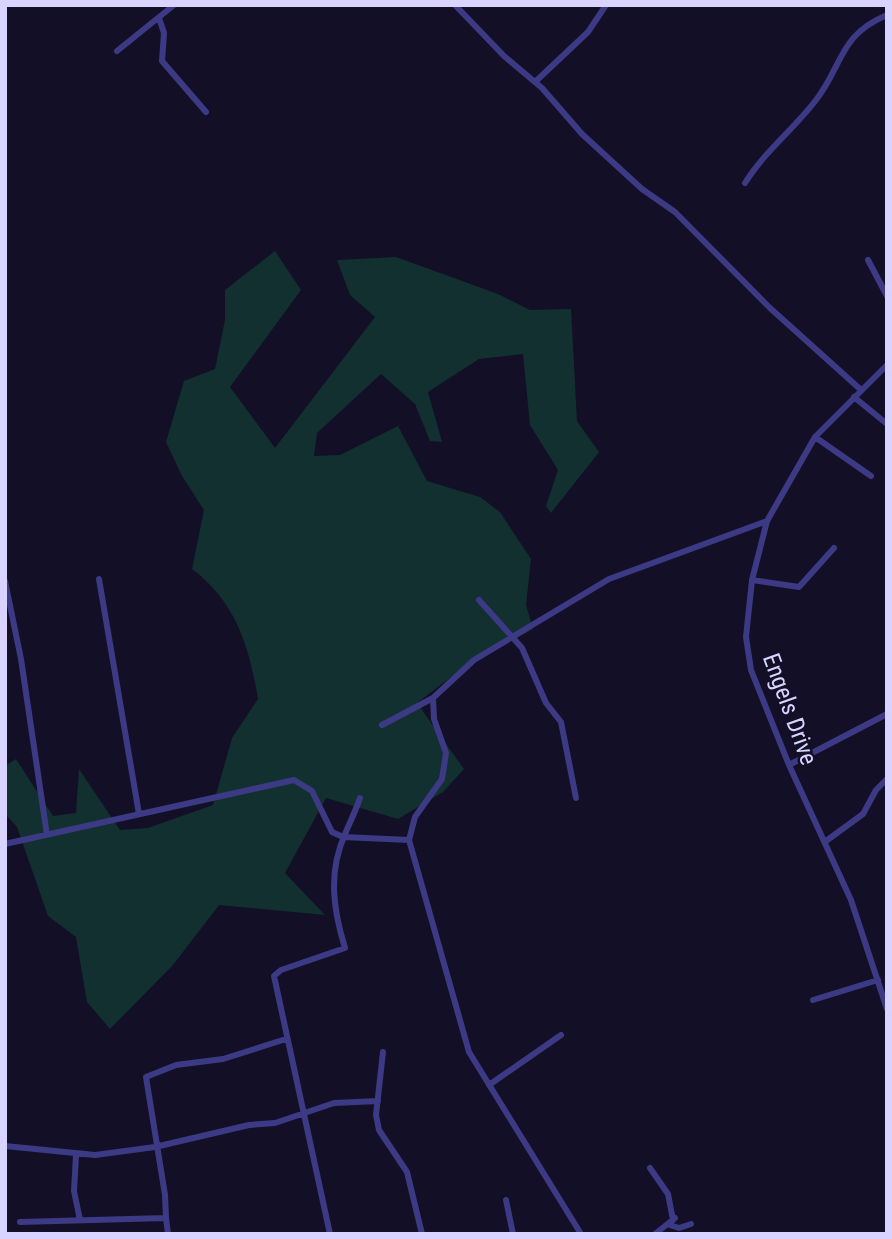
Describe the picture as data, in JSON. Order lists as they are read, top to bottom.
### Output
{
  "streets": {
    "street": ["Engels Drive"]
  }
}
